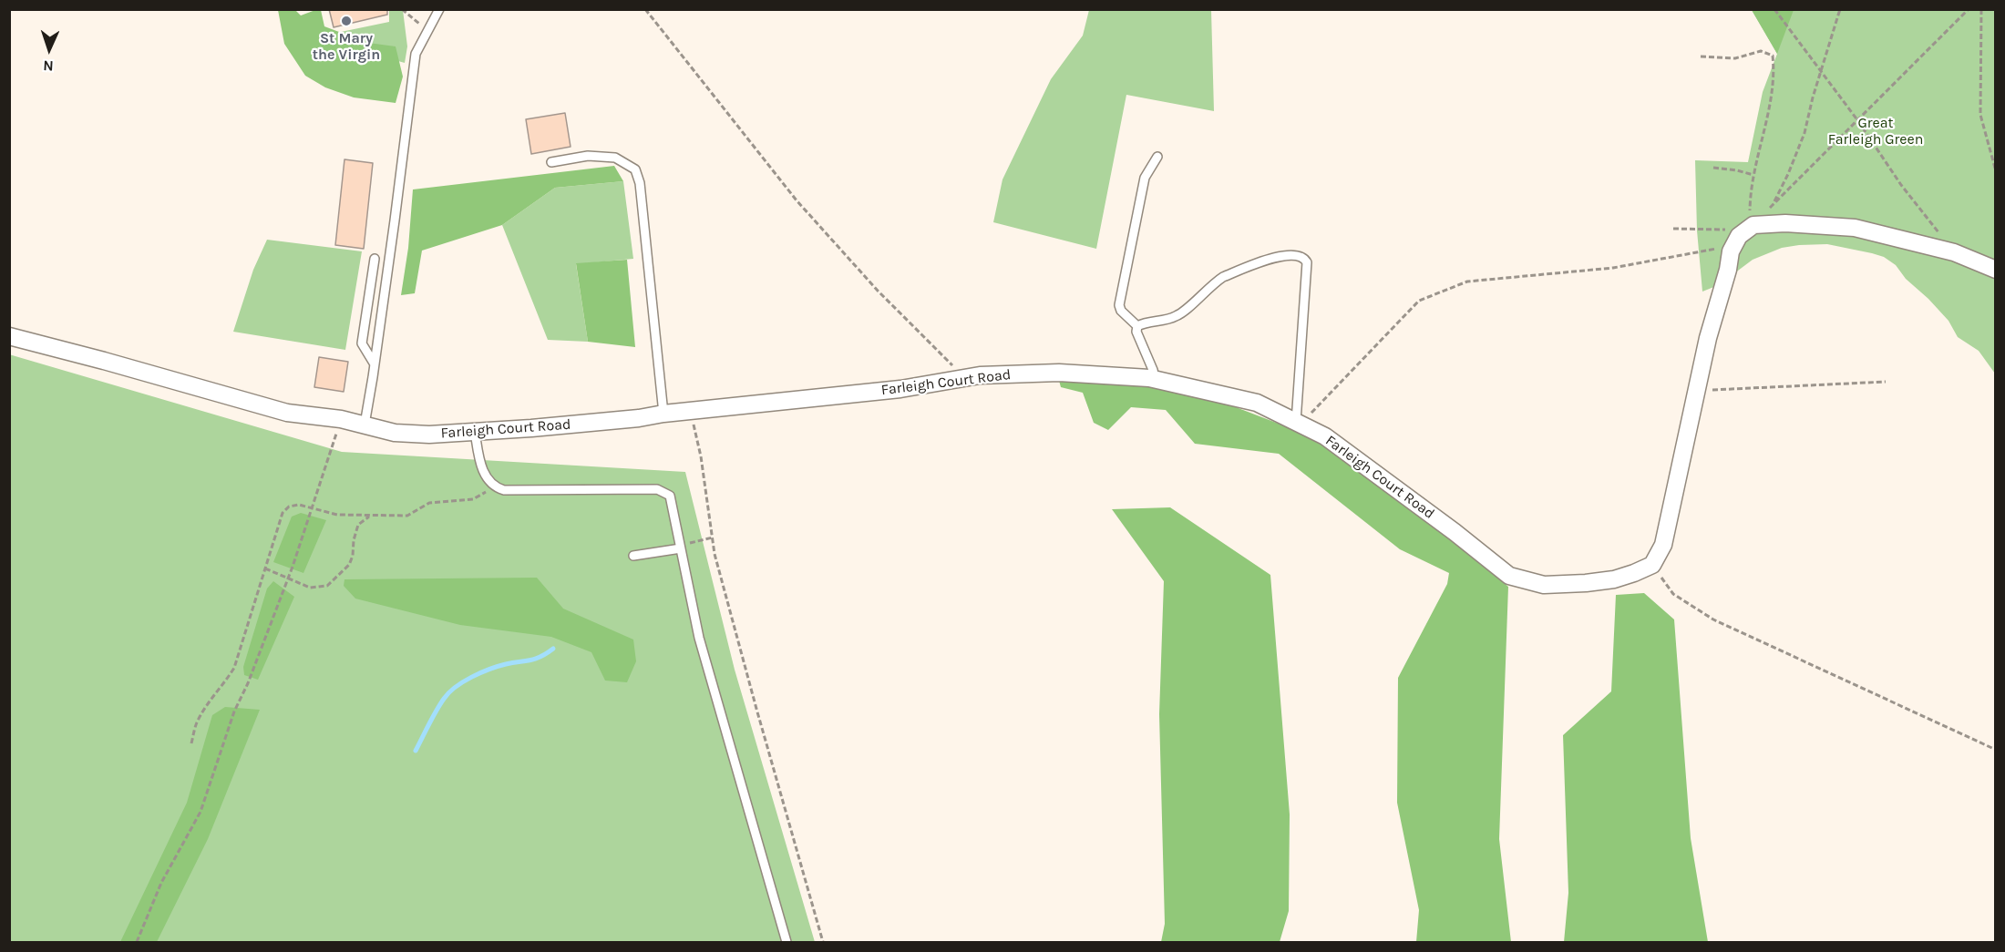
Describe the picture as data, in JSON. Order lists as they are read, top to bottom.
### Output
{
  "streets": {
    "street": ["Farleigh Court Road"]
  },
  "parks": ["Great Farleigh Green"],
  "places": ["St Mary the Virgin"],
  "north": "bottom"
}
